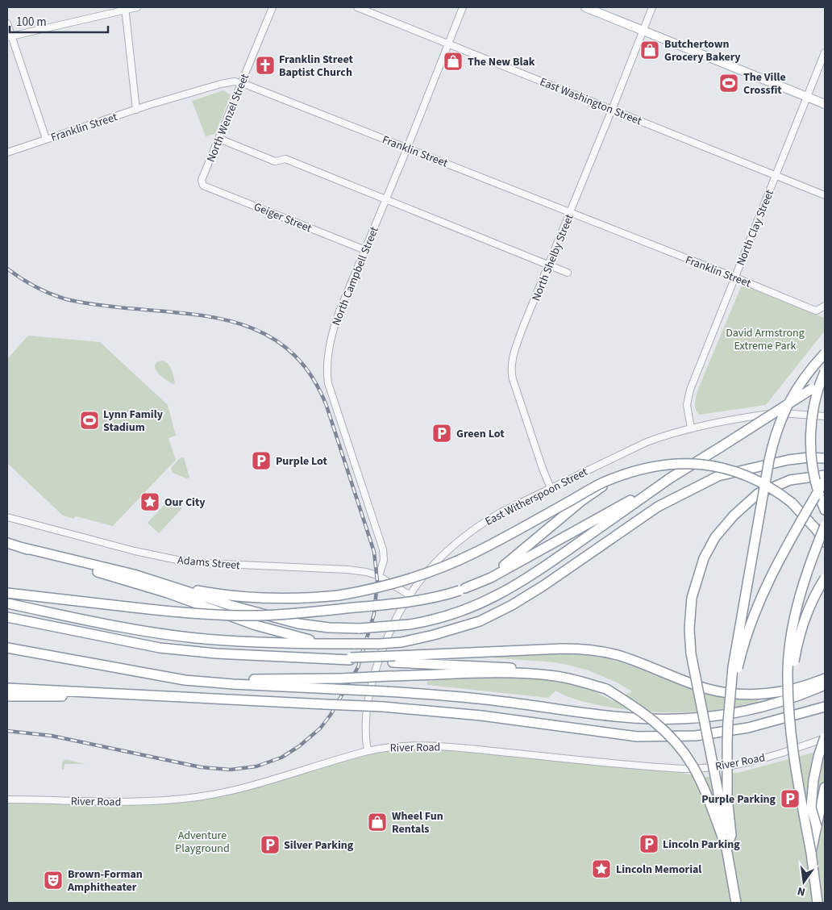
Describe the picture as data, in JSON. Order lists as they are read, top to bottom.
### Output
{
  "streets": {
    "street": [
      "East Washington Street",
      "North Wenzel Street",
      "Franklin Street",
      "Geiger Street",
      "North Clay Street",
      "North Shelby Street",
      "North Campbell Street",
      "East Witherspoon Street",
      "Adams Street",
      "River Road"
    ]
  },
  "crossings": [
    ["East Washington Street", "North Clay Street"],
    ["East Washington Street", "North Shelby Street"],
    ["East Washington Street", "North Campbell Street"],
    ["North Wenzel Street", "Franklin Street"],
    ["North Wenzel Street", "Geiger Street"],
    ["Franklin Street", "North Clay Street"],
    ["Franklin Street", "North Shelby Street"],
    ["Franklin Street", "North Campbell Street"],
    ["Geiger Street", "North Campbell Street"],
    ["North Clay Street", "East Witherspoon Street"],
    ["North Shelby Street", "East Witherspoon Street"],
    ["North Campbell Street", "Adams Street"],
    ["East Witherspoon Street", "Adams Street"],
    ["East Witherspoon Street", "River Road"]
  ],
  "parks": ["David Armstrong Extreme Park", "Adventure Playground"],
  "places": {
    "shop": ["Butchertown Grocery Bakery", "The New Blak", "Wheel Fun Rentals"],
    "church": ["Franklin Street Baptist Church"],
    "sports": ["The Ville Crossfit", "Lynn Family Stadium"],
    "parking": [
      "Green Lot",
      "Purple Lot",
      "Purple Parking",
      "Lincoln Parking",
      "Silver Parking"
    ],
    "place": ["Our City", "Lincoln Memorial"],
    "theatre": ["Brown-Forman Amphitheater"]
  },
  "scale_bar": "100 m",
  "north": "bottom"
}
